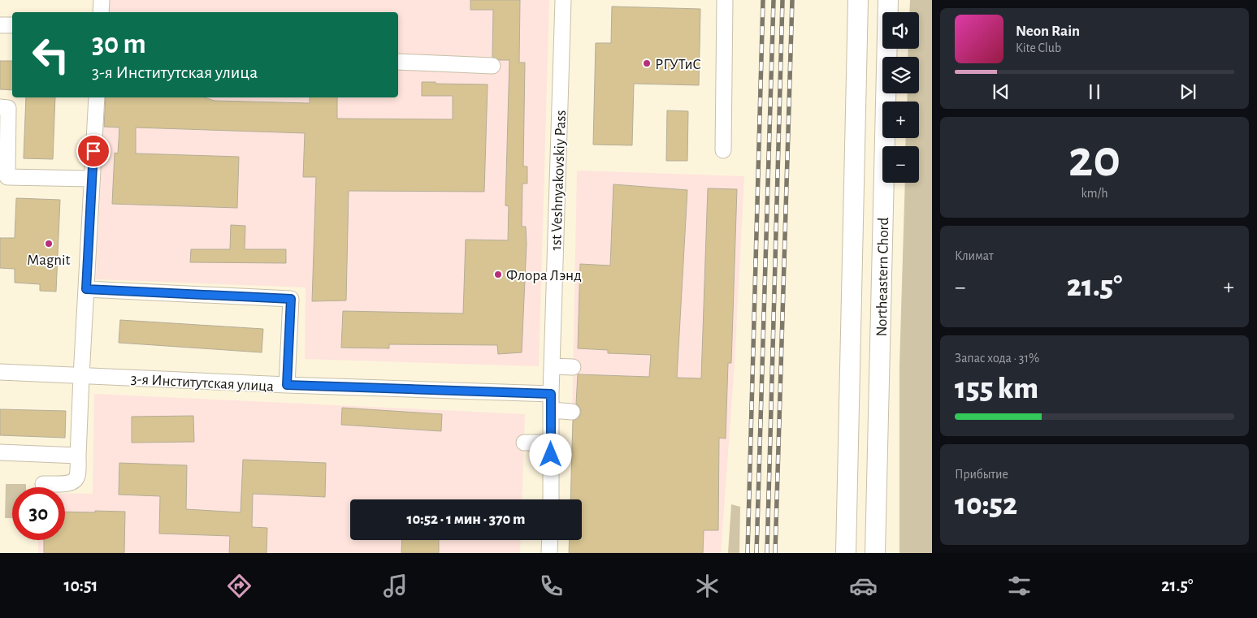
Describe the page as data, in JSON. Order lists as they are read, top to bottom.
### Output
{
  "streets": {
    "main road": ["Northeastern Chord"],
    "street": ["1st Veshnyakovskiy Pass", "3-я Институтская улица"]
  },
  "crossings": [
    ["1st Veshnyakovskiy Pass", "3-я Институтская улица"]
  ],
  "places": ["РГУТиС", "Magnit", "Флора Лэнд"],
  "page": {
    "map_buttons": ["+", "−"],
    "turn": ["30 m", "3-я Институтская улица"],
    "song": ["Neon Rain", "Kite Club"],
    "tile": [
      ["20", "km/h"],
      "Климат",
      ["Запас хода · 31%", "155 km"],
      ["Прибытие", "10:52"]
    ],
    "heat": ["−", "21.5°", "+"],
    "limit": "30",
    "trip": "10:52 · 1 мин · 370 m",
    "tabs": ["10:51", "21.5°"]
  }
}
